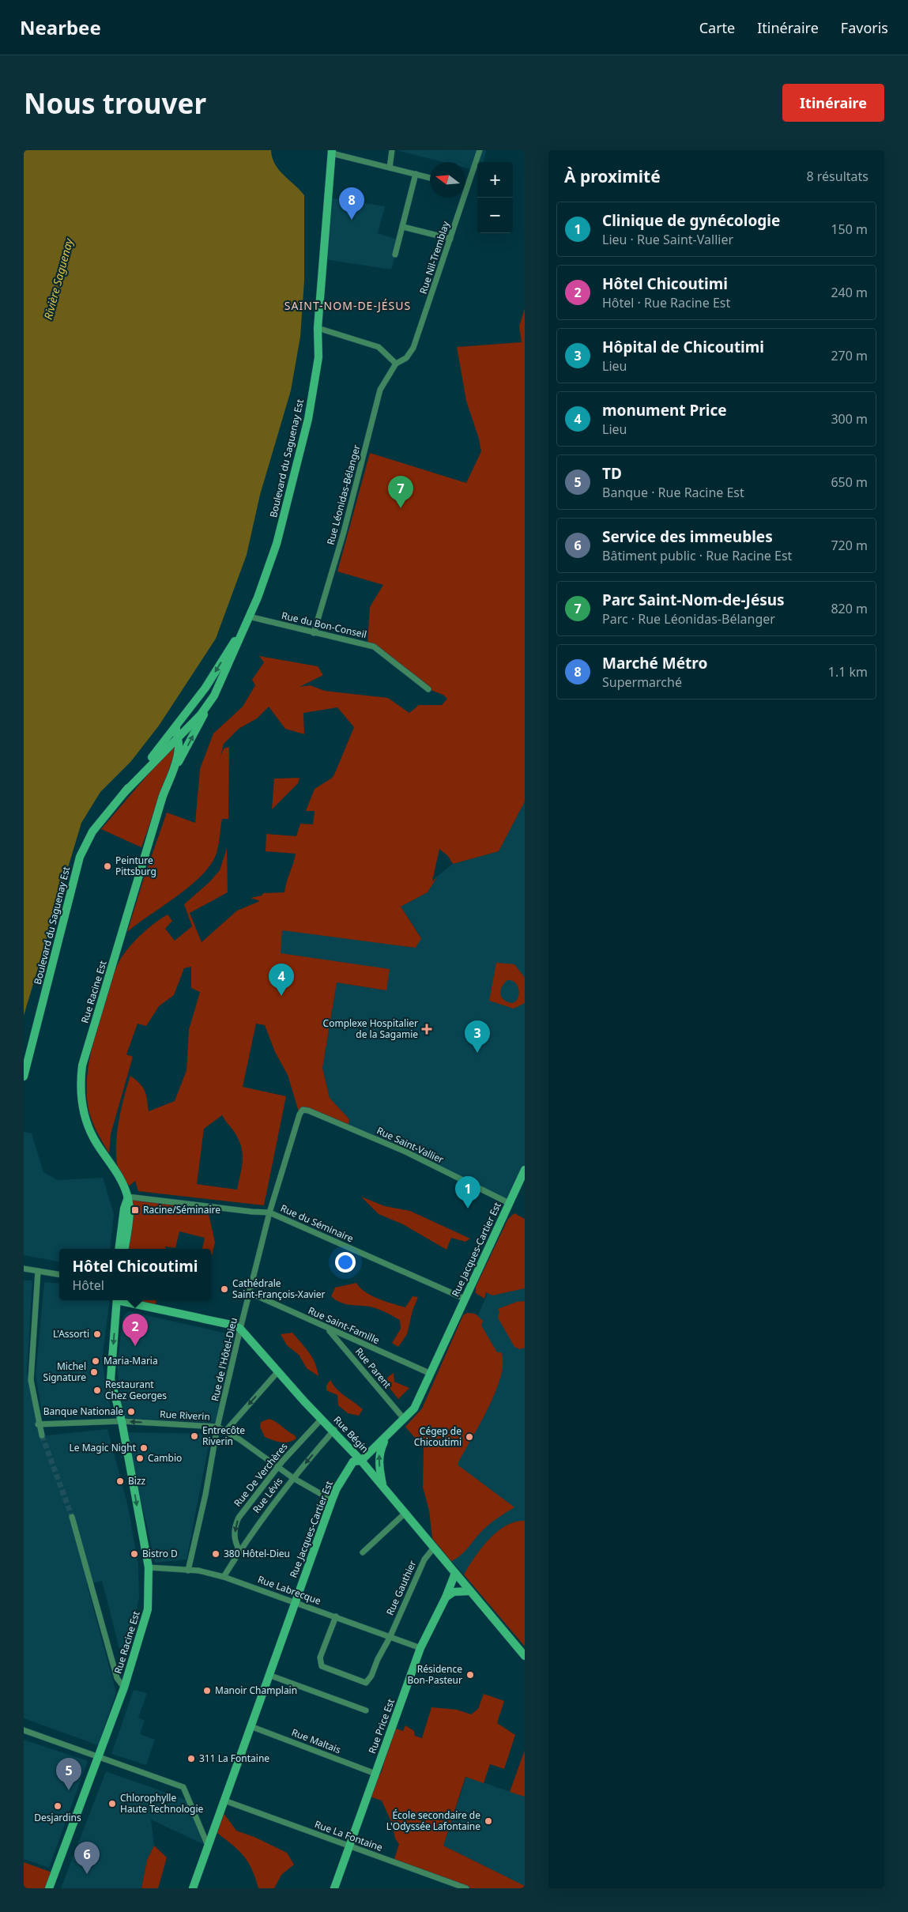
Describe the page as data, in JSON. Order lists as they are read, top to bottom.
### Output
{
  "streets": {
    "street": [
      "Rue Nil-Tremblay",
      "Boulevard du Saguenay Est",
      "Rue Léonidas-Bélanger",
      "Rue du Bon-Conseil",
      "Rue Racine Est",
      "Rue Saint-Vallier",
      "Rue du Séminaire",
      "Rue Jacques-Cartier Est",
      "Rue Saint-Famille",
      "Rue de l'Hôtel-Dieu",
      "Rue Parent",
      "Rue Riverin",
      "Rue Bégin",
      "Rue De Verchères",
      "Rue Lévis",
      "Rue Gauthier",
      "Rue Labrecque",
      "Rue Price Est",
      "Rue Maltais",
      "Rue La Fontaine"
    ]
  },
  "crossings": [
    ["Rue Nil-Tremblay", "Rue Léonidas-Bélanger"],
    ["Boulevard du Saguenay Est", "Rue du Bon-Conseil"],
    ["Boulevard du Saguenay Est", "Rue Racine Est"],
    ["Rue Léonidas-Bélanger", "Rue du Bon-Conseil"],
    ["Rue Racine Est", "Rue du Séminaire"],
    ["Rue Racine Est", "Rue Riverin"],
    ["Rue Racine Est", "Rue Labrecque"],
    ["Rue Saint-Vallier", "Rue Jacques-Cartier Est"],
    ["Rue Saint-Vallier", "Rue de l'Hôtel-Dieu"],
    ["Rue du Séminaire", "Rue Jacques-Cartier Est"],
    ["Rue du Séminaire", "Rue de l'Hôtel-Dieu"],
    ["Rue Jacques-Cartier Est", "Rue Saint-Famille"],
    ["Rue Jacques-Cartier Est", "Rue Parent"],
    ["Rue Jacques-Cartier Est", "Rue Riverin"],
    ["Rue Jacques-Cartier Est", "Rue Bégin"],
    ["Rue Jacques-Cartier Est", "Rue Labrecque"],
    ["Rue Jacques-Cartier Est", "Rue Maltais"],
    ["Rue Jacques-Cartier Est", "Rue La Fontaine"],
    ["Rue Saint-Famille", "Rue de l'Hôtel-Dieu"],
    ["Rue Saint-Famille", "Rue Parent"],
    ["Rue de l'Hôtel-Dieu", "Rue Riverin"],
    ["Rue de l'Hôtel-Dieu", "Rue Bégin"],
    ["Rue de l'Hôtel-Dieu", "Rue Labrecque"],
    ["Rue Riverin", "Rue De Verchères"],
    ["Rue Riverin", "Rue Lévis"],
    ["Rue Bégin", "Rue De Verchères"],
    ["Rue Bégin", "Rue Lévis"],
    ["Rue Bégin", "Rue Gauthier"],
    ["Rue Bégin", "Rue Price Est"],
    ["Rue De Verchères", "Rue Lévis"],
    ["Rue Lévis", "Rue Labrecque"],
    ["Rue Gauthier", "Rue Labrecque"],
    ["Rue Labrecque", "Rue Price Est"],
    ["Rue Price Est", "Rue Maltais"],
    ["Rue Price Est", "Rue La Fontaine"]
  ],
  "one_way": ["Rue De Verchères"],
  "districts": ["SAINT-NOM-DE-JÉSUS"],
  "water": ["Rivière Saguenay"],
  "places": {
    "other": [
      "Peinture Pittsburg",
      "Cathédrale Saint-François-Xavier",
      "L'Assorti",
      "Maria-Maria",
      "Michel Signature",
      "Restaurant Chez Georges",
      "Banque Nationale",
      "Entrecôte Riverin",
      "Cégep de Chicoutimi",
      "Le Magic Night",
      "Cambio",
      "Bizz",
      "Bistro D",
      "380 Hôtel-Dieu",
      "Résidence Bon-Pasteur",
      "Manoir Champlain",
      "311 La Fontaine",
      "Chlorophylle Haute Technologie",
      "Desjardins",
      "École secondaire de L'Odyssée Lafontaine"
    ],
    "health": ["Complexe Hospitalier de la Sagamie"],
    "transit": ["Racine/Séminaire"]
  },
  "north": "left",
  "page": {
    "header": "Nearbee",
    "nav": ["Carte", "Itinéraire", "Favoris"],
    "buttons": "Itinéraire",
    "title": "Nous trouver",
    "heading": ["À proximité", "8 résultats"],
    "map_buttons": ["+", "−"],
    "pins": [
      "8",
      "7",
      "4",
      "3",
      "1",
      "2",
      "5",
      "6"
    ],
    "list": [
      {
        "mark": "1",
        "name": "Clinique de gynécologie",
        "note": "Lieu · Rue Saint-Vallier",
        "value": "150 m"
      },
      {
        "mark": "2",
        "name": "Hôtel Chicoutimi",
        "note": "Hôtel · Rue Racine Est",
        "value": "240 m"
      },
      {
        "mark": "3",
        "name": "Hôpital de Chicoutimi",
        "note": "Lieu",
        "value": "270 m"
      },
      {
        "mark": "4",
        "name": "monument Price",
        "note": "Lieu",
        "value": "300 m"
      },
      {
        "mark": "5",
        "name": "TD",
        "note": "Banque · Rue Racine Est",
        "value": "650 m"
      },
      {
        "mark": "6",
        "name": "Service des immeubles",
        "note": "Bâtiment public · Rue Racine Est",
        "value": "720 m"
      },
      {
        "mark": "7",
        "name": "Parc Saint-Nom-de-Jésus",
        "note": "Parc · Rue Léonidas-Bélanger",
        "value": "820 m"
      },
      {
        "mark": "8",
        "name": "Marché Métro",
        "note": "Supermarché",
        "value": "1.1 km"
      }
    ],
    "popup": ["Hôtel Chicoutimi", "Hôtel"]
  }
}
